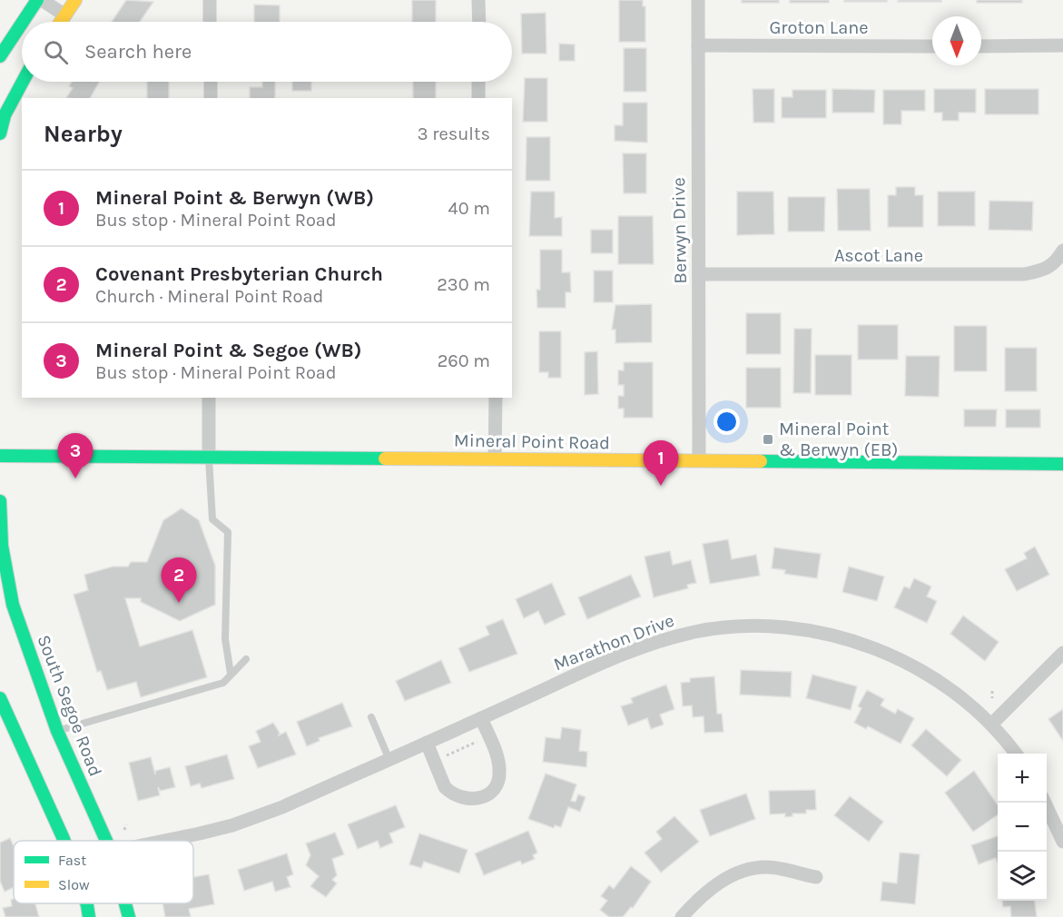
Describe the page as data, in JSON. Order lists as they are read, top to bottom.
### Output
{
  "streets": {
    "main road": ["Mineral Point Road", "South Segoe Road"],
    "street": [
      "Groton Lane",
      "Berwyn Drive",
      "Ascot Lane",
      "Marathon Drive"
    ]
  },
  "crossings": [
    ["Groton Lane", "Berwyn Drive"],
    ["Berwyn Drive", "Ascot Lane"],
    ["Berwyn Drive", "Mineral Point Road"]
  ],
  "places": {
    "transit": ["Mineral Point & Berwyn (EB)"]
  },
  "legend": ["Fast", "Slow"],
  "north": "bottom",
  "page": {
    "search": "Search here",
    "heading": ["Nearby", "3 results"],
    "list": [
      {
        "mark": "1",
        "name": "Mineral Point & Berwyn (WB)",
        "note": "Bus stop · Mineral Point Road",
        "value": "40 m"
      },
      {
        "mark": "2",
        "name": "Covenant Presbyterian Church",
        "note": "Church · Mineral Point Road",
        "value": "230 m"
      },
      {
        "mark": "3",
        "name": "Mineral Point & Segoe (WB)",
        "note": "Bus stop · Mineral Point Road",
        "value": "260 m"
      }
    ],
    "pins": ["3", "1", "2"],
    "map_buttons": ["+", "−"]
  }
}
